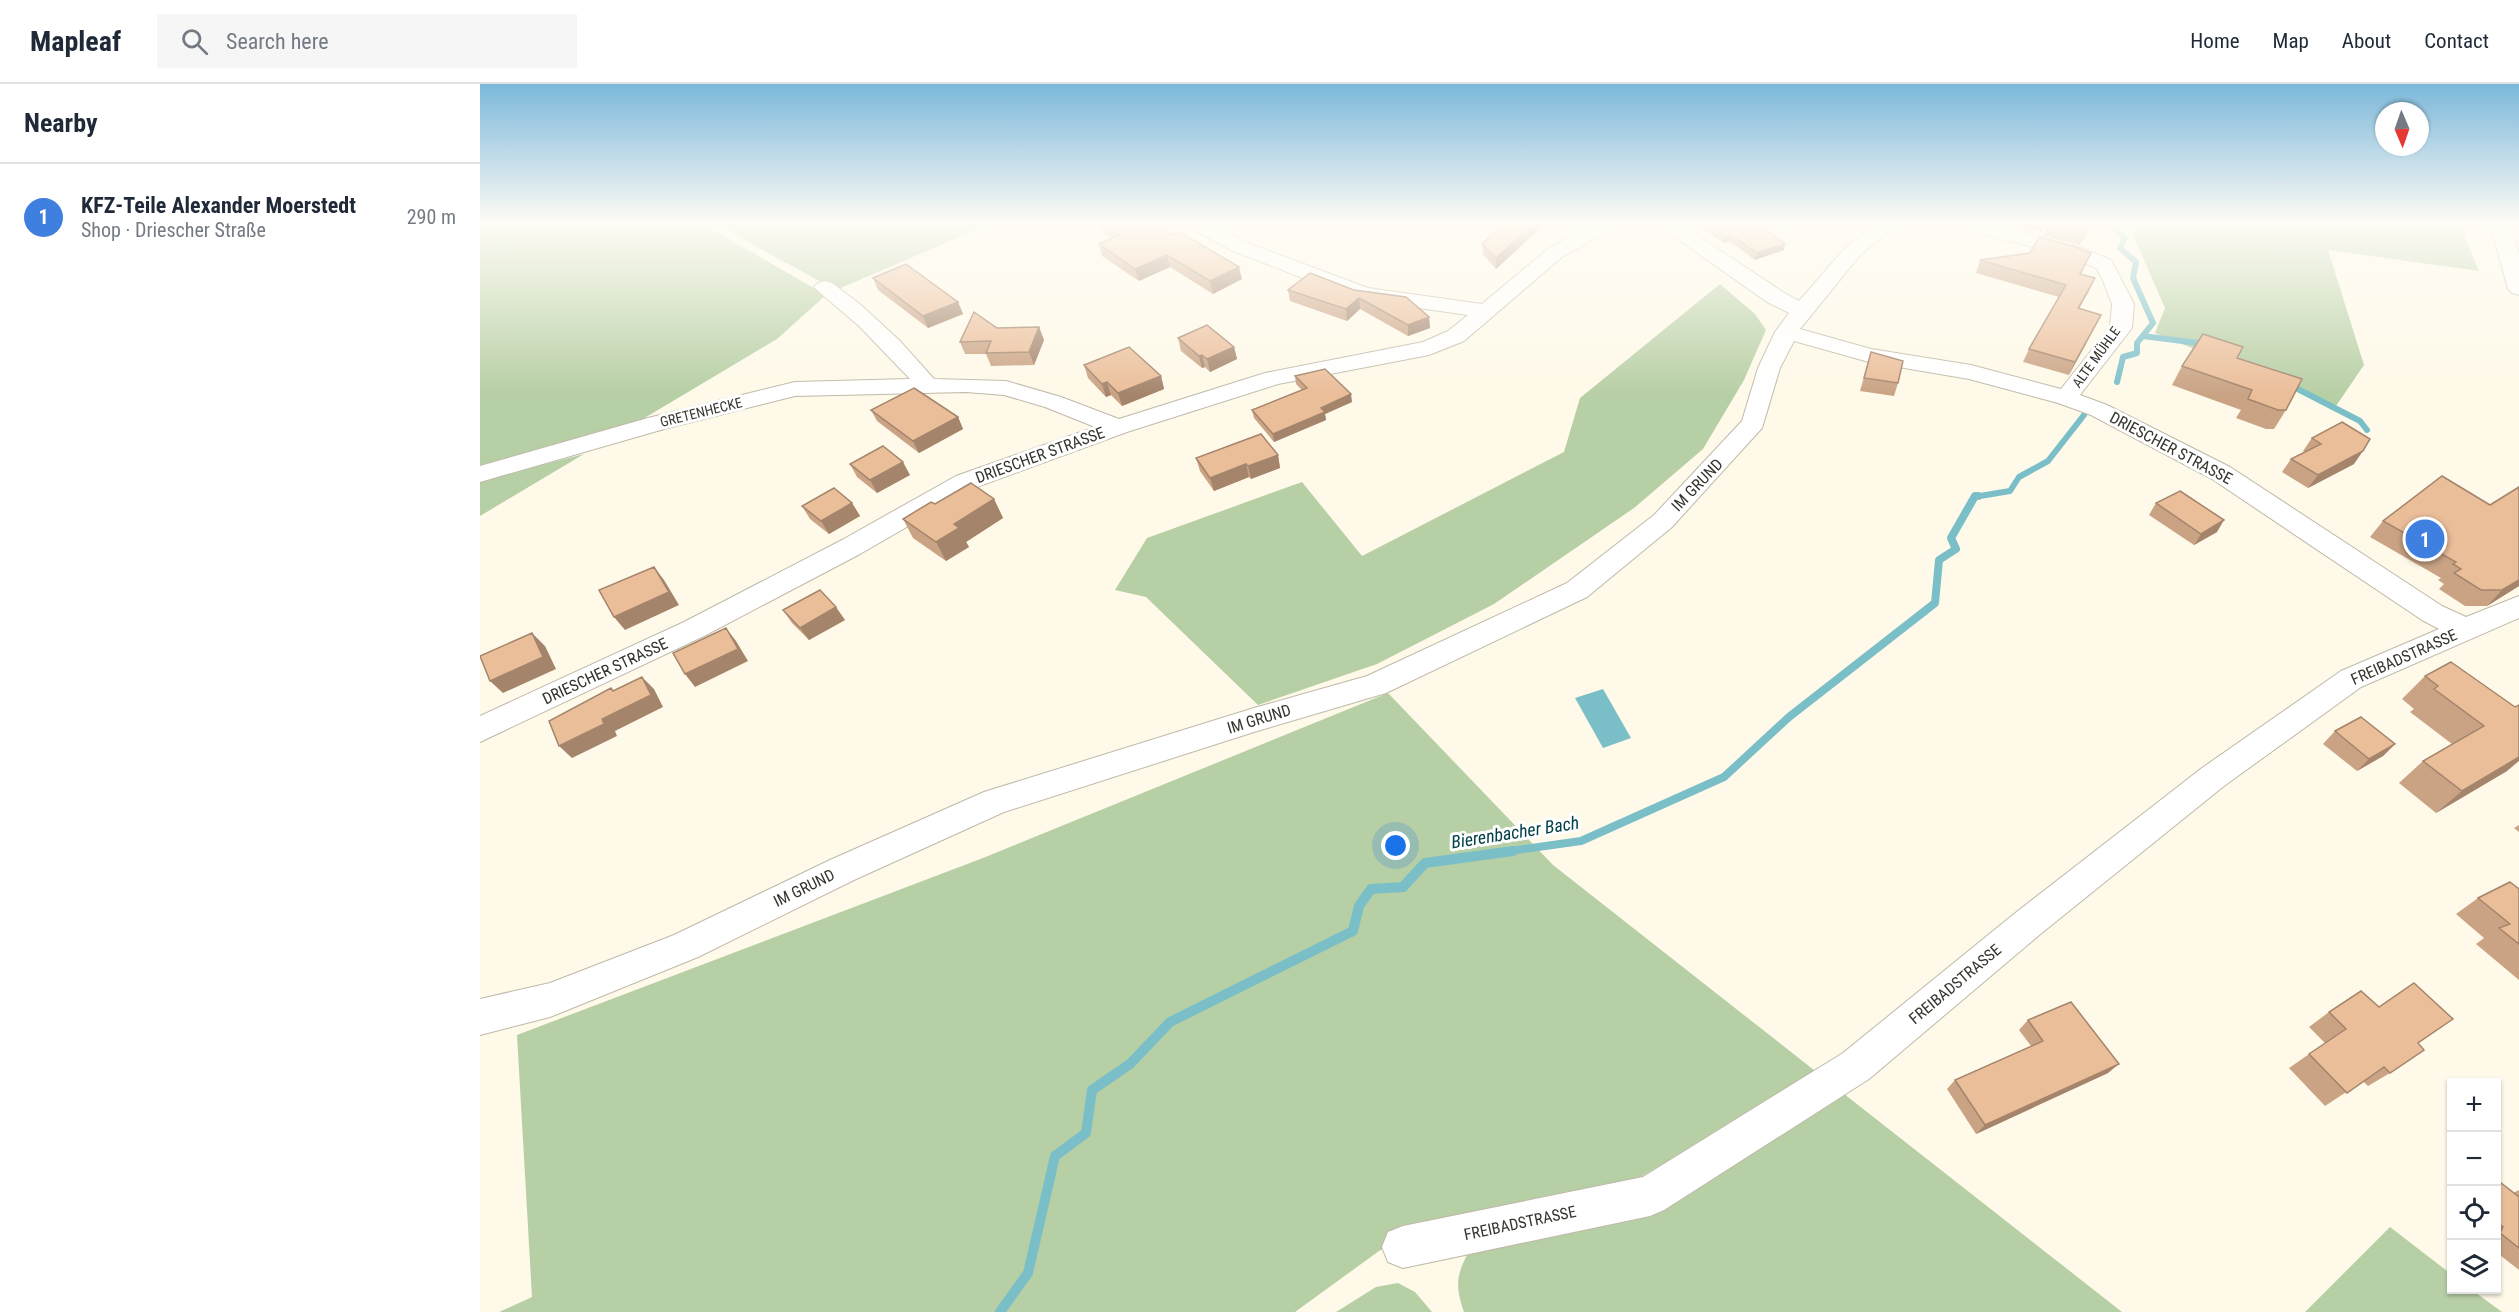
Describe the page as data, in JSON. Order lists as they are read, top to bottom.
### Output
{
  "streets": {
    "street": [
      "ALTE MÜHLE",
      "GRETENHECKE",
      "DRIESCHER STRASSE",
      "IM GRUND",
      "FREIBADSTRASSE"
    ]
  },
  "crossings": [
    ["ALTE MÜHLE", "DRIESCHER STRASSE"],
    ["GRETENHECKE", "DRIESCHER STRASSE"],
    ["DRIESCHER STRASSE", "IM GRUND"],
    ["DRIESCHER STRASSE", "FREIBADSTRASSE"]
  ],
  "water": ["Bierenbacher Bach"],
  "north": "bottom",
  "page": {
    "header": "Mapleaf",
    "search": "Search here",
    "nav": [
      "Home",
      "Map",
      "About",
      "Contact"
    ],
    "heading": "Nearby",
    "list": [
      {
        "mark": "1",
        "name": "KFZ-Teile Alexander Moerstedt",
        "note": "Shop · Driescher Straße",
        "value": "290 m"
      }
    ],
    "pins": "1",
    "map_buttons": ["+", "−"]
  }
}
